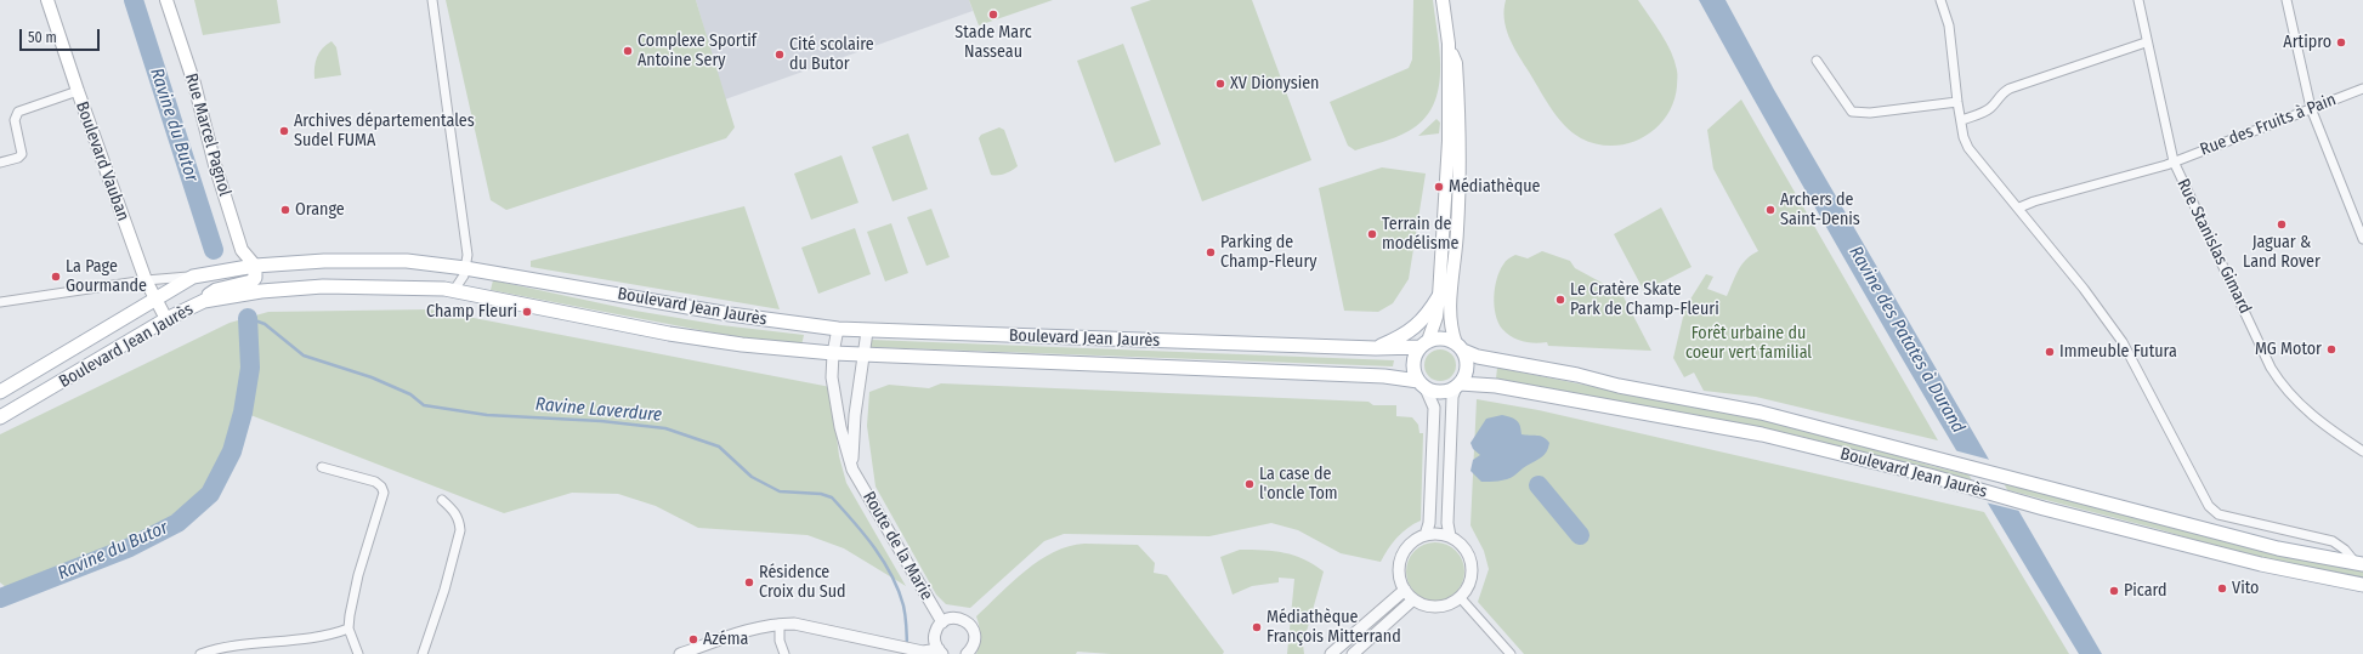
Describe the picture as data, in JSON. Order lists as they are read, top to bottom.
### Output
{
  "streets": {
    "main road": ["Rue Marcel Pagnol", "Boulevard Vauban", "Boulevard Jean Jaurès"],
    "street": ["Rue des Fruits à Pain", "Rue Stanislas Gimard", "Route de la Marie"]
  },
  "crossings": [
    ["Rue des Fruits à Pain", "Rue Stanislas Gimard"],
    ["Rue Marcel Pagnol", "Boulevard Jean Jaurès"],
    ["Boulevard Vauban", "Boulevard Jean Jaurès"],
    ["Boulevard Jean Jaurès", "Route de la Marie"]
  ],
  "water": ["Ravine du Butor", "Ravine des Patates à Durand", "Ravine Laverdure"],
  "parks": ["Forêt urbaine du coeur vert familial"],
  "places": [
    "Stade Marc Nasseau",
    "Artipro",
    "Complexe Sportif Antoine Sery",
    "Cité scolaire du Butor",
    "XV Dionysien",
    "Archives départementales Sudel FUMA",
    "Médiathèque",
    "Orange",
    "Archers de Saint-Denis",
    "Jaguar & Land Rover",
    "Terrain de modélisme",
    "Parking de Champ-Fleury",
    "La Page Gourmande",
    "Le Cratère Skate Park de Champ-Fleuri",
    "Champ Fleuri",
    "MG Motor",
    "Immeuble Futura",
    "La case de l'oncle Tom",
    "Résidence Croix du Sud",
    "Vito",
    "Picard",
    "Médiathèque François Mitterrand",
    "Azéma"
  ],
  "scale_bar": "50 m"
}
